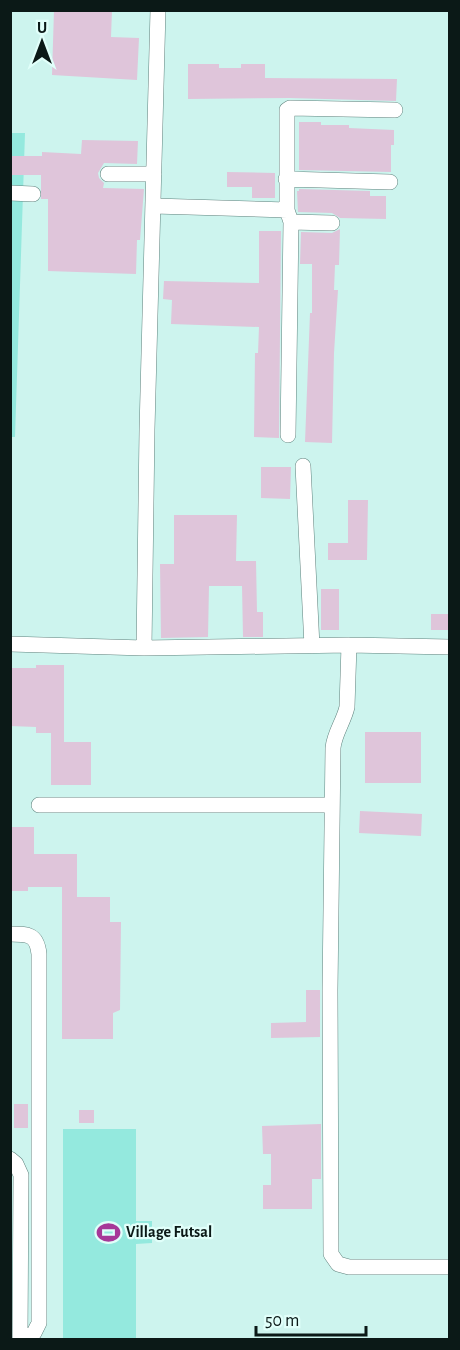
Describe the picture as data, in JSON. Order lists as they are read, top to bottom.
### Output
{
  "places": {
    "sports": ["Village Futsal"]
  },
  "scale_bar": "50 m",
  "north": "top"
}
